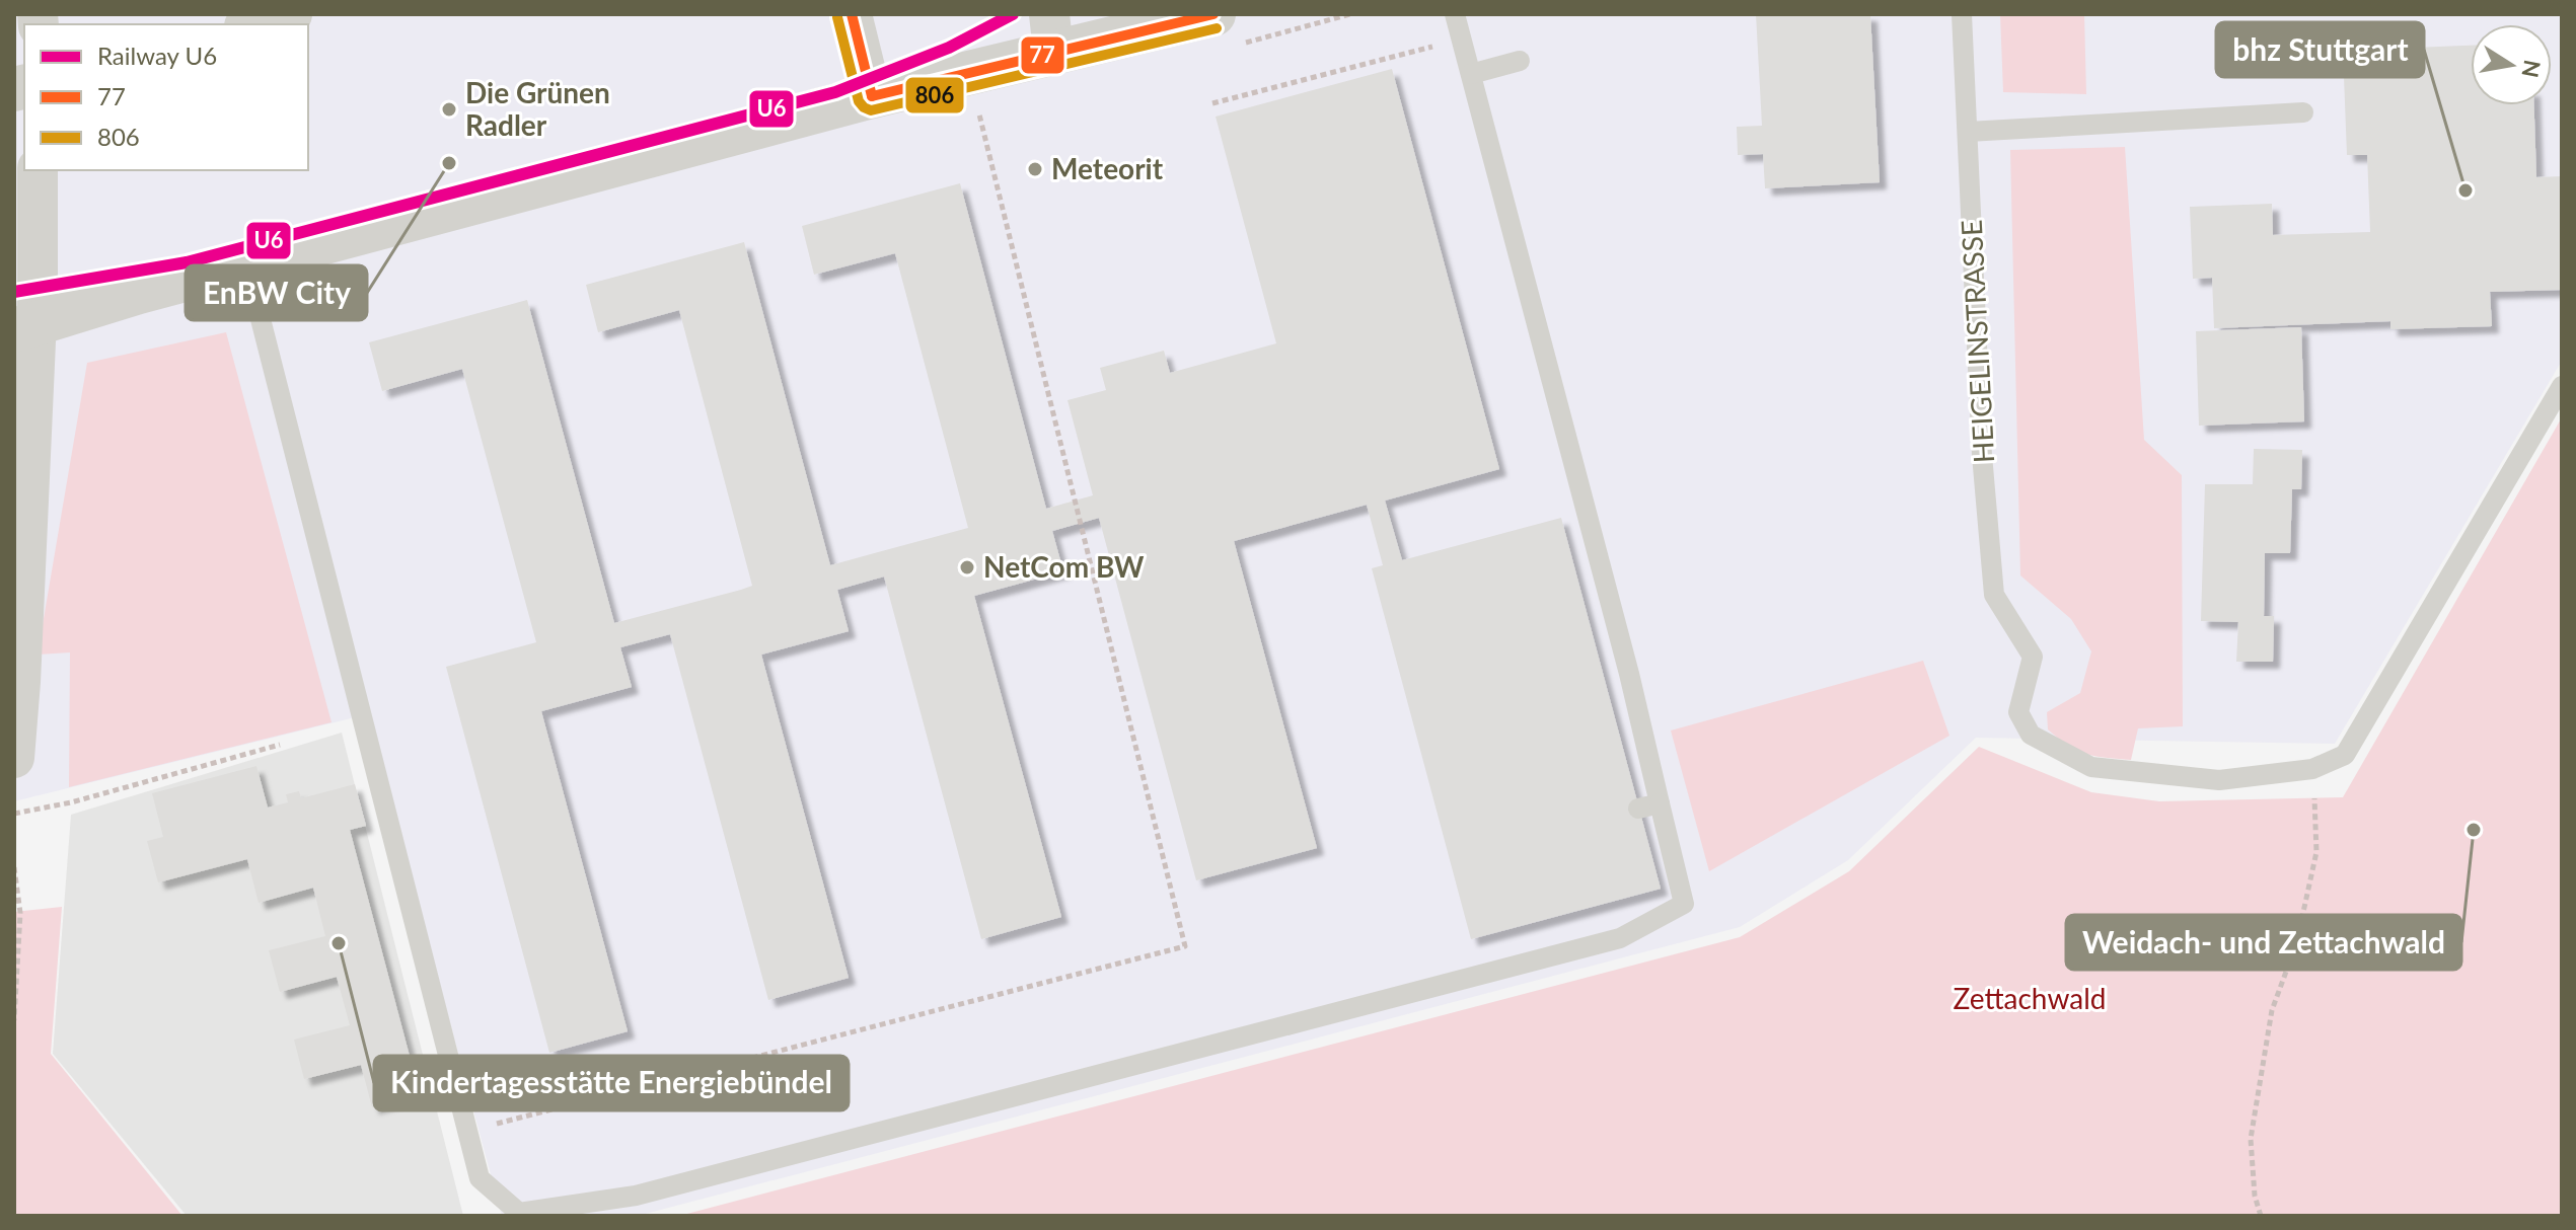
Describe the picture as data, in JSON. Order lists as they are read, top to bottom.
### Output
{
  "streets": {
    "lane": ["HEIGELINSTRASSE"]
  },
  "parks": ["Zettachwald"],
  "places": [
    "Die Grünen Radler",
    "EnBW City",
    "Meteorit",
    "bhz Stuttgart",
    "NetCom BW",
    "Weidach- und Zettachwald",
    "Kindertagesstätte Energiebündel"
  ],
  "lines": ["rail line U6", "transit line 77", "transit line 806"],
  "legend": ["Railway U6", "77", "806"],
  "north": "right"
}
